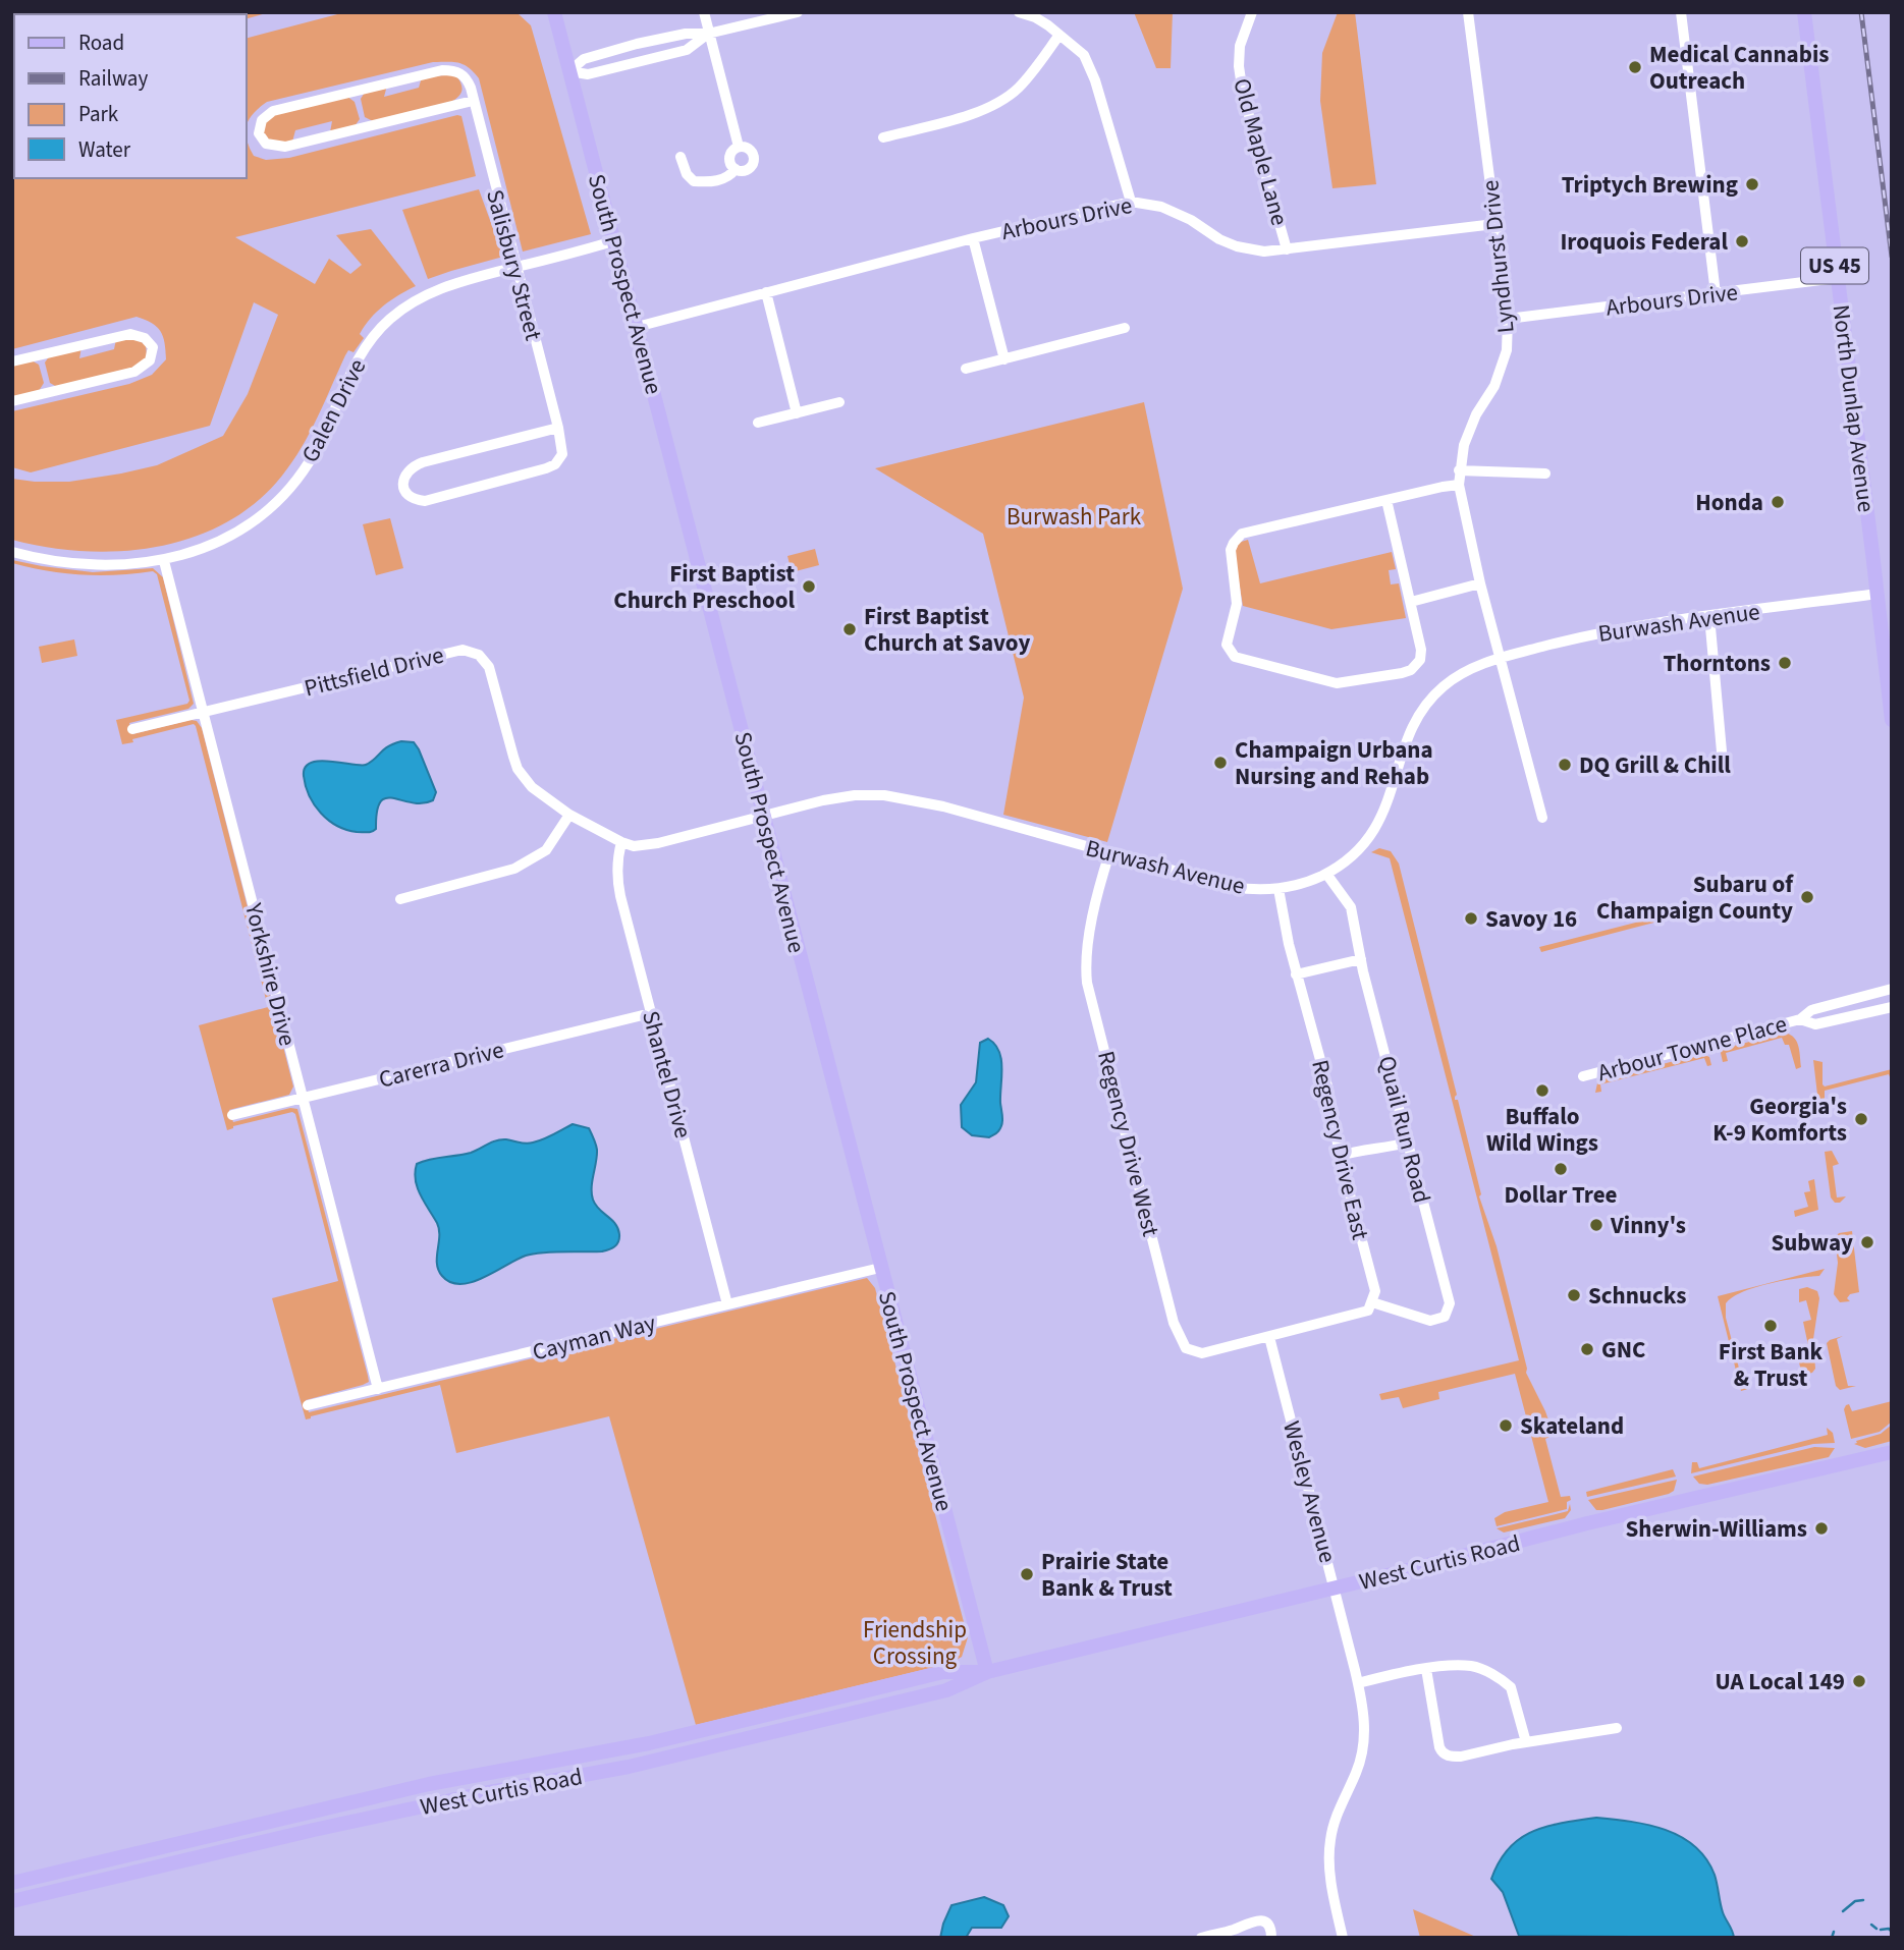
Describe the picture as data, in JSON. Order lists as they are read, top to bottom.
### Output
{
  "streets": {
    "main road": [
      "US 45",
      "South Prospect Avenue",
      "North Dunlap Avenue",
      "West Curtis Road"
    ],
    "street": [
      "Old Maple Lane",
      "Arbours Drive",
      "Lyndhurst Drive",
      "Salisbury Street",
      "Galen Drive",
      "Burwash Avenue",
      "Pittsfield Drive",
      "Yorkshire Drive",
      "Arbour Towne Place",
      "Carerra Drive",
      "Shantel Drive",
      "Quail Run Road",
      "Regency Drive West",
      "Regency Drive East",
      "Cayman Way",
      "Wesley Avenue"
    ]
  },
  "crossings": [
    ["Old Maple Lane", "Arbours Drive"],
    ["Arbours Drive", "Lyndhurst Drive"],
    ["Arbours Drive", "South Prospect Avenue"],
    ["Arbours Drive", "North Dunlap Avenue"],
    ["Lyndhurst Drive", "Burwash Avenue"],
    ["Salisbury Street", "Galen Drive"],
    ["South Prospect Avenue", "Galen Drive"],
    ["South Prospect Avenue", "Burwash Avenue"],
    ["South Prospect Avenue", "Pittsfield Drive"],
    ["South Prospect Avenue", "Cayman Way"],
    ["South Prospect Avenue", "West Curtis Road"],
    ["North Dunlap Avenue", "Burwash Avenue"],
    ["Galen Drive", "Yorkshire Drive"],
    ["Burwash Avenue", "Pittsfield Drive"],
    ["Burwash Avenue", "Quail Run Road"],
    ["Burwash Avenue", "Regency Drive West"],
    ["Burwash Avenue", "Regency Drive East"],
    ["Pittsfield Drive", "Yorkshire Drive"],
    ["Pittsfield Drive", "Shantel Drive"],
    ["Yorkshire Drive", "Carerra Drive"],
    ["Yorkshire Drive", "Cayman Way"],
    ["Carerra Drive", "Shantel Drive"],
    ["Shantel Drive", "Cayman Way"],
    ["Quail Run Road", "Regency Drive East"],
    ["Regency Drive West", "Wesley Avenue"],
    ["Wesley Avenue", "West Curtis Road"]
  ],
  "parks": ["Burwash Park", "Friendship Crossing"],
  "places": [
    "Medical Cannabis Outreach",
    "Triptych Brewing",
    "Iroquois Federal",
    "Honda",
    "First Baptist Church Preschool",
    "First Baptist Church at Savoy",
    "Thorntons",
    "Champaign Urbana Nursing and Rehab",
    "DQ Grill & Chill",
    "Subaru of Champaign County",
    "Savoy 16",
    "Buffalo Wild Wings",
    "Georgia's K-9 Komforts",
    "Dollar Tree",
    "Vinny's",
    "Subway",
    "Schnucks",
    "First Bank & Trust",
    "GNC",
    "Skateland",
    "Sherwin-Williams",
    "Prairie State Bank & Trust",
    "UA Local 149"
  ],
  "legend": [
    "Road",
    "Railway",
    "Park",
    "Water"
  ]
}
